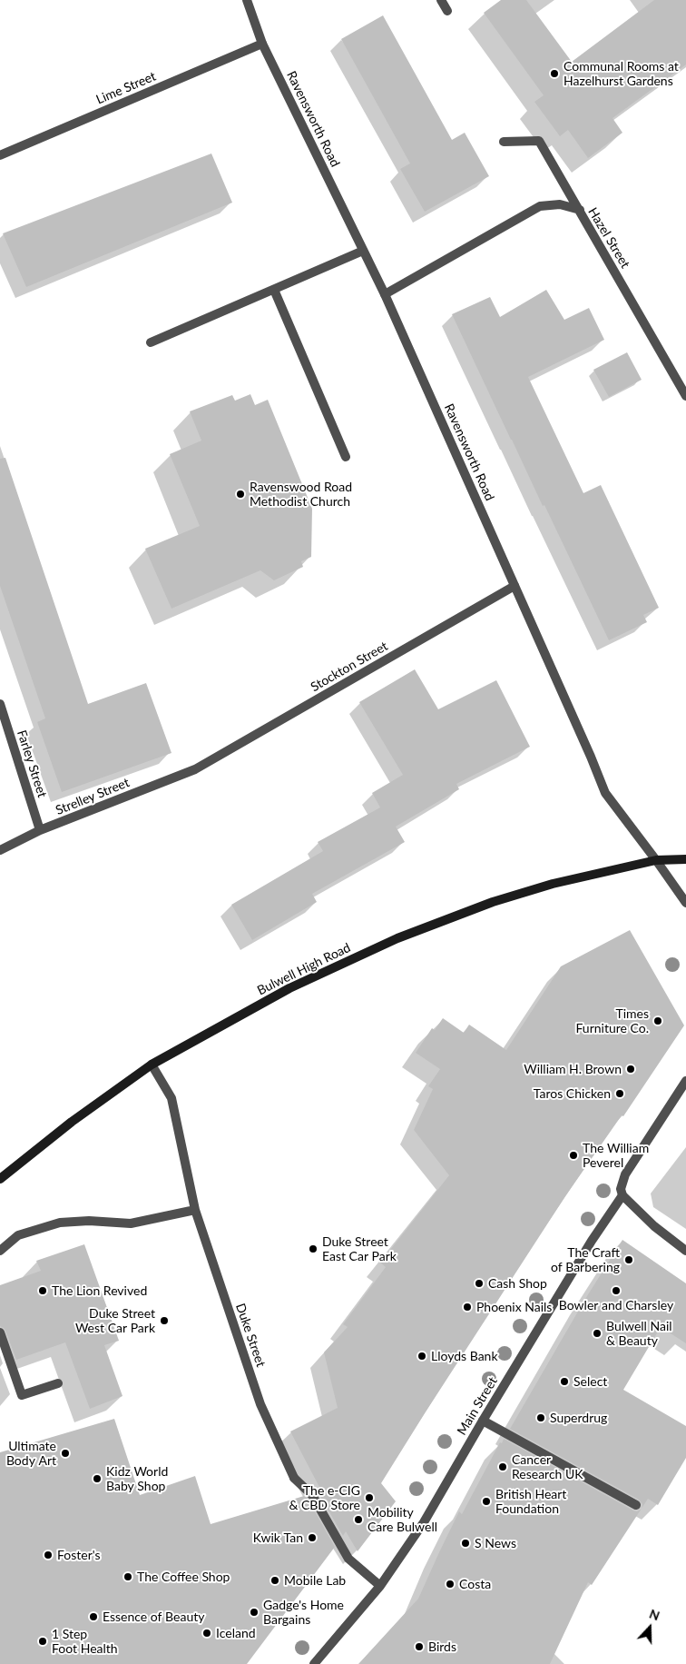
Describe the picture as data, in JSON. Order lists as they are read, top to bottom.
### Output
{
  "streets": {
    "main road": ["Bulwell High Road"],
    "street": [
      "Lime Street",
      "Ravensworth Road",
      "Hazel Street",
      "Stockton Street",
      "Farley Street",
      "Strelley Street",
      "Duke Street",
      "Main Street"
    ]
  },
  "crossings": [
    ["Lime Street", "Ravensworth Road"],
    ["Ravensworth Road", "Hazel Street"],
    ["Ravensworth Road", "Stockton Street"],
    ["Ravensworth Road", "Bulwell High Road"],
    ["Stockton Street", "Strelley Street"],
    ["Farley Street", "Strelley Street"],
    ["Bulwell High Road", "Duke Street"],
    ["Duke Street", "Main Street"]
  ],
  "places": [
    "Communal Rooms at Hazelhurst Gardens",
    "Ravenswood Road Methodist Church",
    "Times Furniture Co.",
    "William H. Brown",
    "Taros Chicken",
    "The William Peverel",
    "Duke Street East Car Park",
    "The Craft of Barbering",
    "Cash Shop",
    "The Lion Revived",
    "Bowler and Charsley",
    "Phoenix Nails",
    "Duke Street West Car Park",
    "Bulwell Nail & Beauty",
    "Lloyds Bank",
    "Select",
    "Superdrug",
    "Ultimate Body Art",
    "Cancer Research UK",
    "Kidz World Baby Shop",
    "The e-CIG & CBD Store",
    "British Heart Foundation",
    "Mobility Care Bulwell",
    "Kwik Tan",
    "S News",
    "Foster's",
    "The Coffee Shop",
    "Mobile Lab",
    "Costa",
    "Gadge's Home Bargains",
    "Essence of Beauty",
    "Iceland",
    "1 Step Foot Health",
    "Birds"
  ],
  "north": "top"
}
